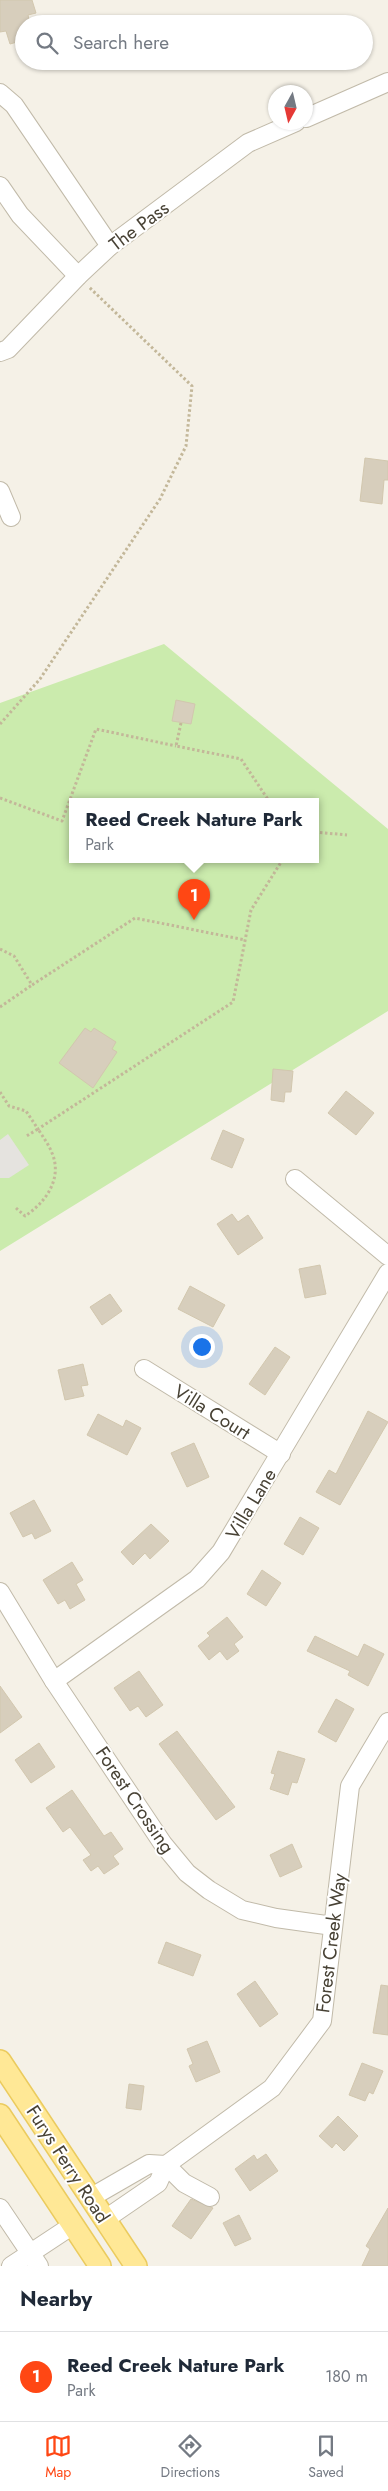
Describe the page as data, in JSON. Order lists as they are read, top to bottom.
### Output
{
  "streets": {
    "main road": ["Furys Ferry Road"],
    "street": [
      "The Pass",
      "Villa Court",
      "Villa Lane",
      "Forest Crossing",
      "Forest Creek Way"
    ]
  },
  "crossings": [
    ["Villa Court", "Villa Lane"],
    ["Villa Lane", "Forest Crossing"],
    ["Forest Crossing", "Forest Creek Way"],
    ["Forest Creek Way", "Furys Ferry Road"]
  ],
  "north": "bottom",
  "page": {
    "search": "Search here",
    "popup": ["Reed Creek Nature Park", "Park"],
    "pins": "1",
    "heading": "Nearby",
    "list": [
      {
        "mark": "1",
        "name": "Reed Creek Nature Park",
        "note": "Park",
        "value": "180 m"
      }
    ],
    "nav": ["Map", "Directions", "Saved"]
  }
}
